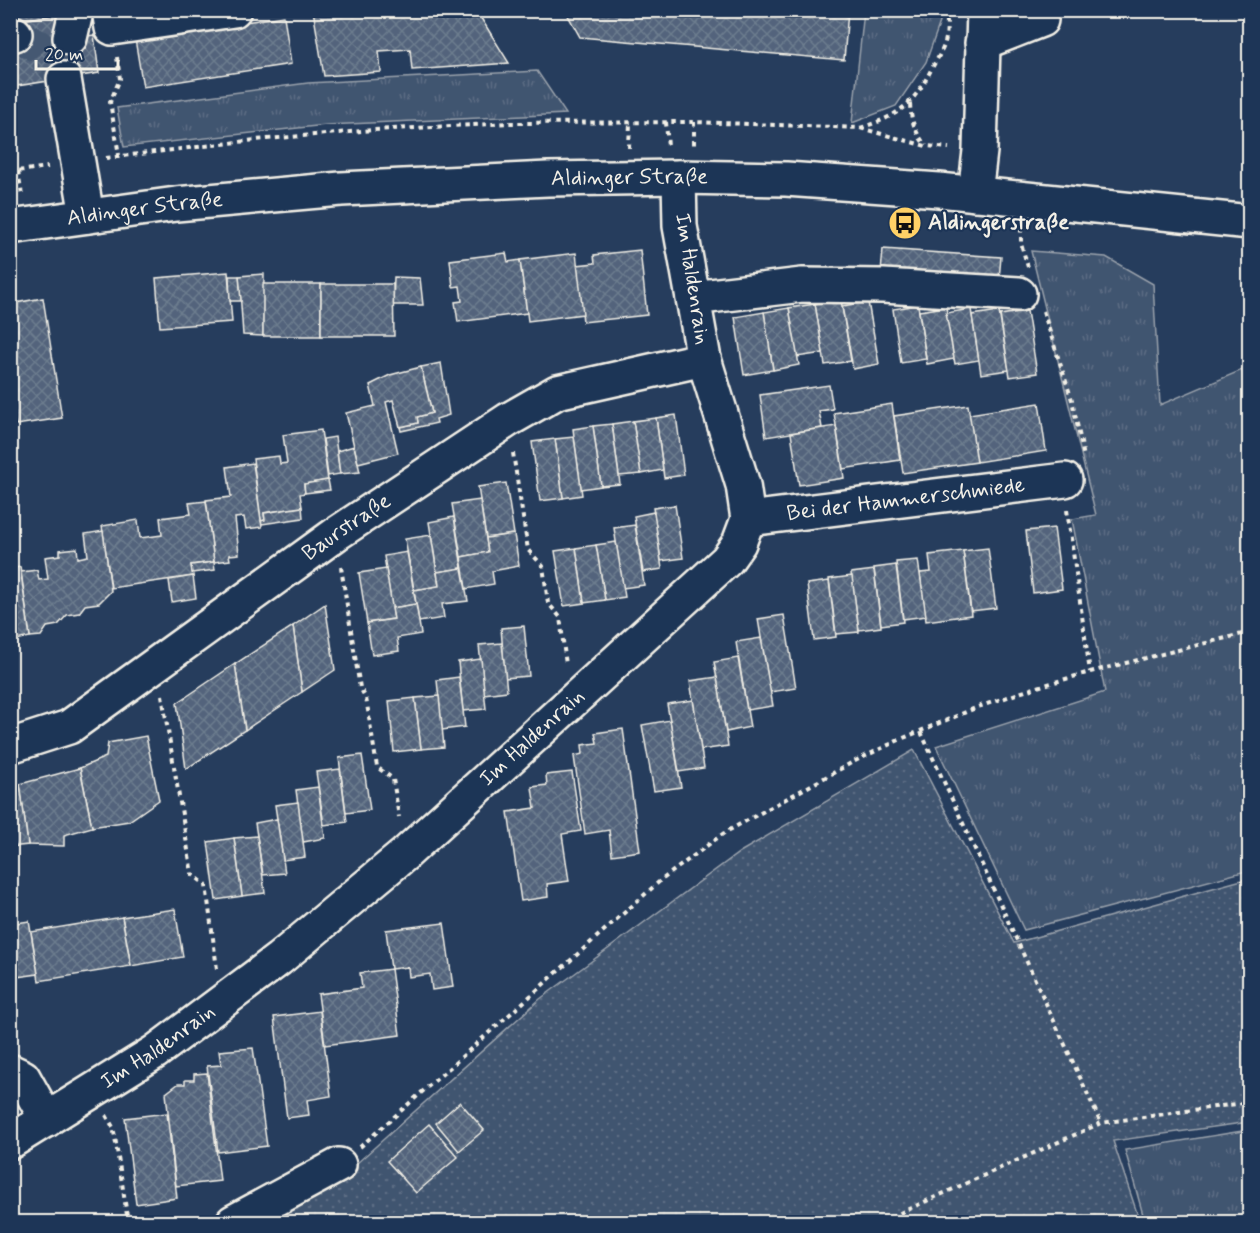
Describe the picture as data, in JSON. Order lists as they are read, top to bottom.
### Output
{
  "streets": {
    "street": [
      "Aldinger Straße",
      "Im Haldenrain",
      "Bei der Hammerschmiede",
      "Baurstraße"
    ]
  },
  "crossings": [
    ["Aldinger Straße", "Im Haldenrain"],
    ["Im Haldenrain", "Bei der Hammerschmiede"],
    ["Im Haldenrain", "Baurstraße"]
  ],
  "places": {
    "bus stop": ["Aldingerstraße"]
  },
  "scale_bar": "20 m"
}
